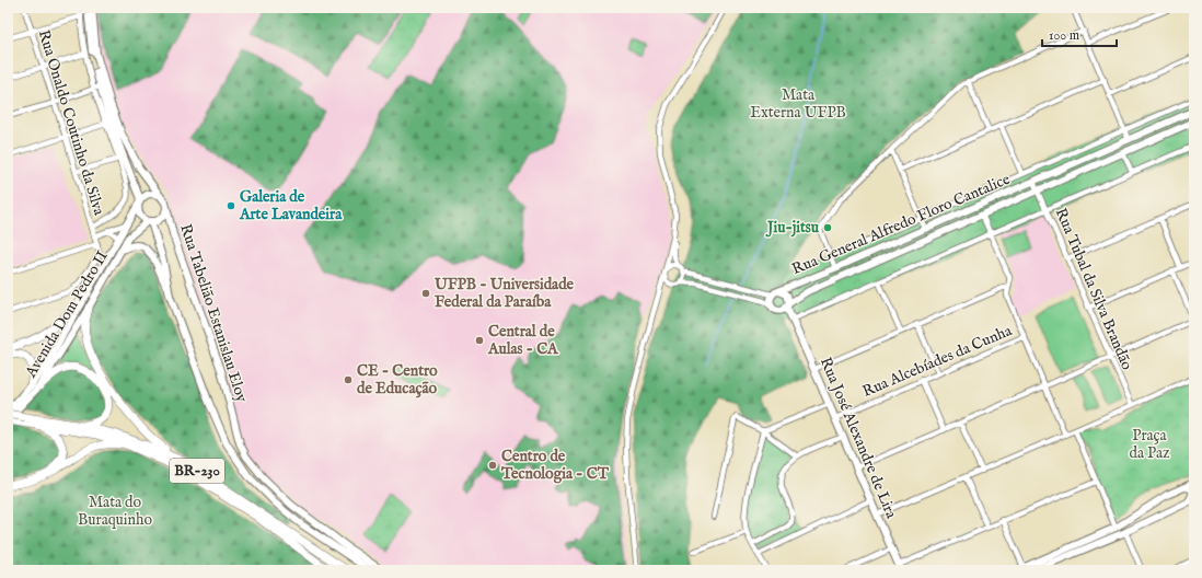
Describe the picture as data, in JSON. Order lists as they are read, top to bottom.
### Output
{
  "streets": {
    "highway": ["BR-230"],
    "main road": [
      "Rua General Alfredo Floro Cantalice",
      "Rua Tabelião Estanislau Eloy",
      "Avenida Dom Pedro II",
      "Rua José Alexandre de Lira"
    ],
    "street": ["Rua Onaldo Coutinho da Silva", "Rua Tubal da Silva Brandão", "Rua Alcebíades da Cunha"]
  },
  "crossings": [
    ["Rua General Alfredo Floro Cantalice", "Rua Tubal da Silva Brandão"],
    ["Rua General Alfredo Floro Cantalice", "Rua José Alexandre de Lira"],
    ["Rua Tabelião Estanislau Eloy", "Avenida Dom Pedro II"],
    ["Avenida Dom Pedro II", "BR-230"],
    ["Rua Alcebíades da Cunha", "Rua José Alexandre de Lira"]
  ],
  "parks": ["Mata Externa UFPB", "Praça da Paz", "Mata do Buraquinho"],
  "places": [
    "Galeria de Arte Lavandeira",
    "Jiu-jitsu",
    "UFPB - Universidade Federal da Paraíba",
    "Central de Aulas - CA",
    "CE - Centro de Educação",
    "Centro de Tecnologia - CT"
  ],
  "scale_bar": "100 m"
}
